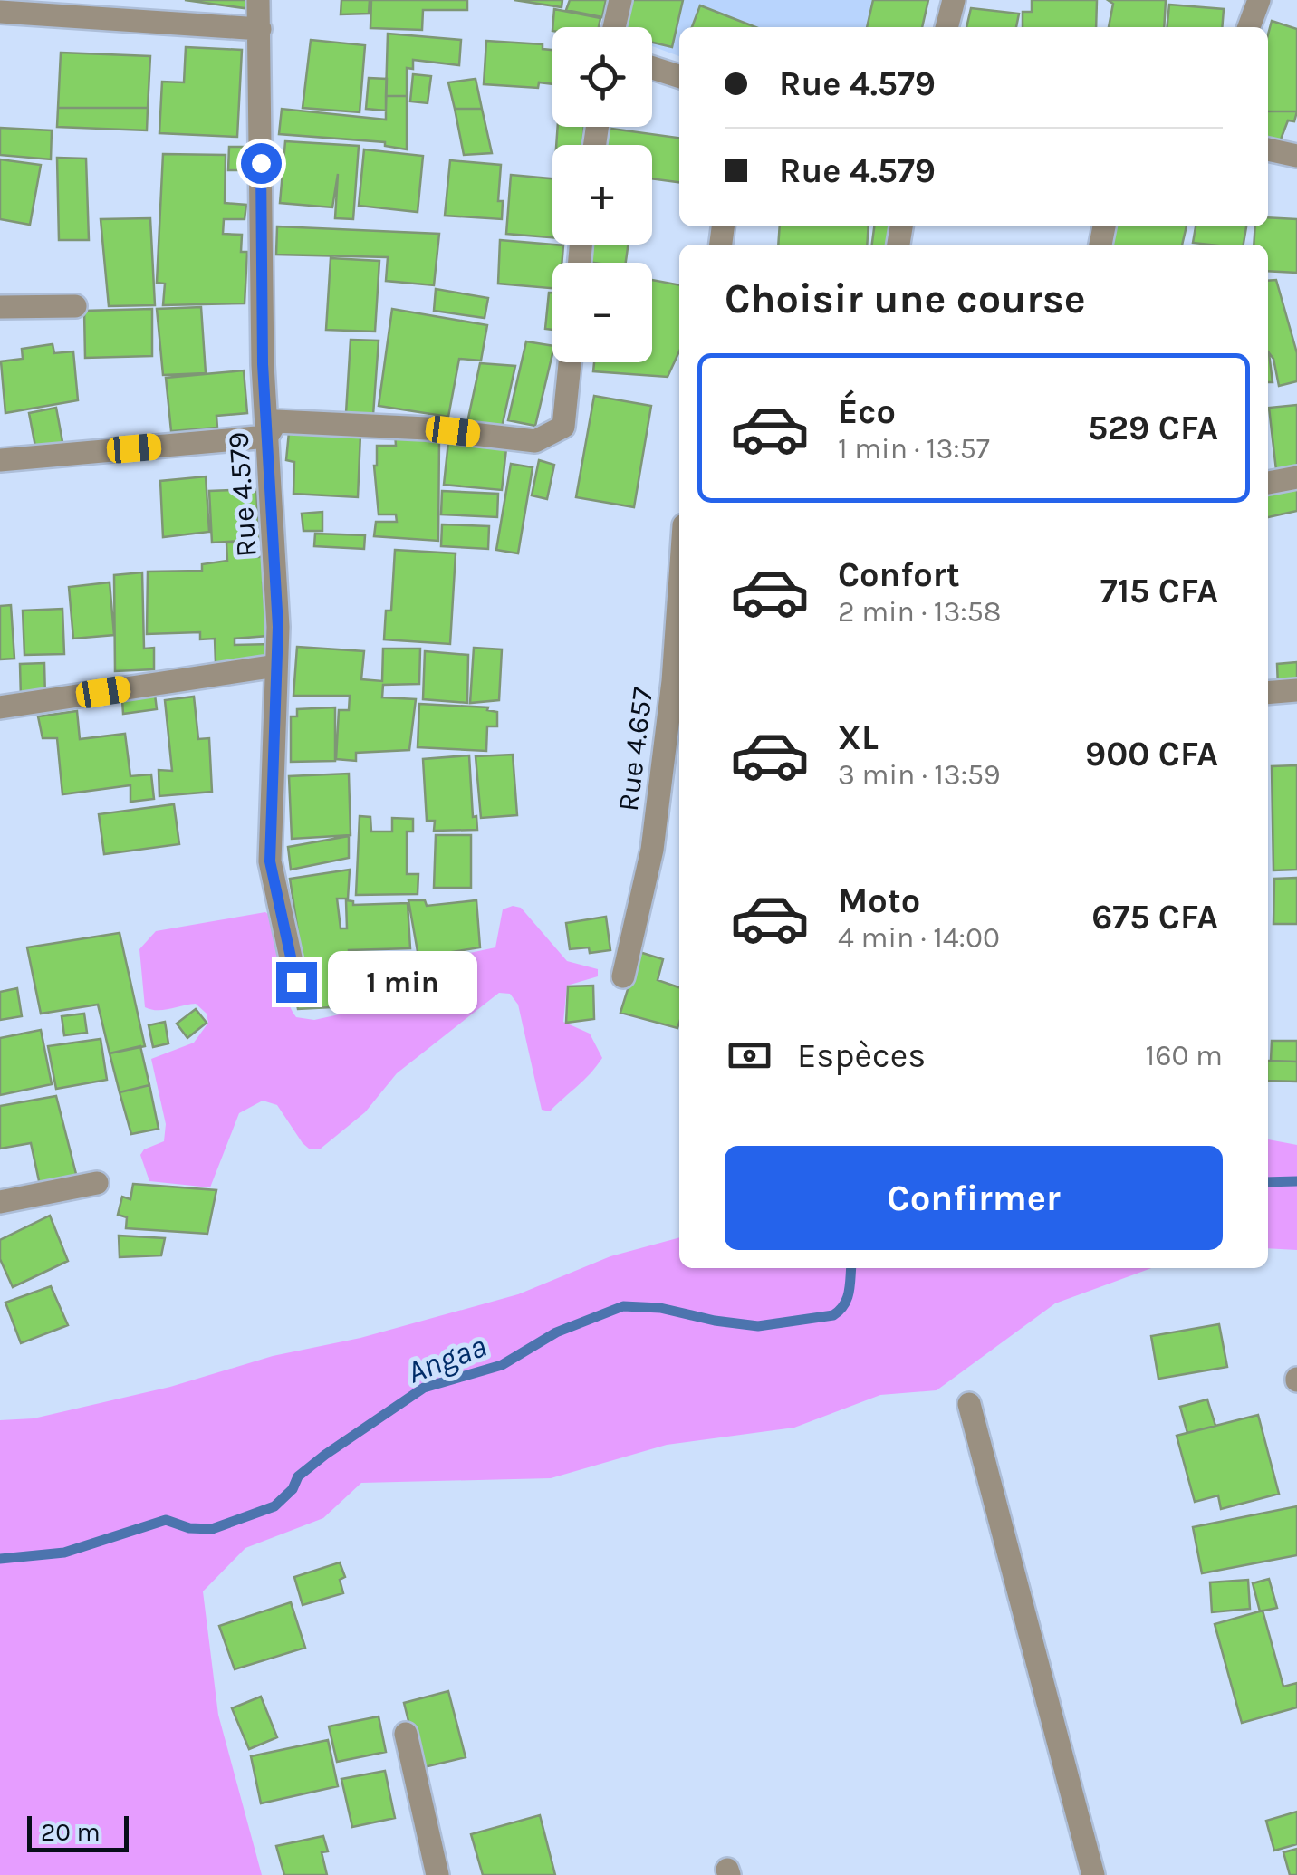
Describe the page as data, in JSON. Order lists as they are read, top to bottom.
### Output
{
  "streets": {
    "street": ["Rue 4.579", "Rue 4.657"]
  },
  "water": ["Angaa"],
  "scale_bar": "20 m",
  "page": {
    "map_buttons": ["+", "−"],
    "banner": ["Rue 4.579", "Rue 4.579"],
    "heading": "Choisir une course",
    "list": [
      {
        "name": "Éco",
        "note": "1 min · 13:57",
        "value": "529 CFA"
      },
      {
        "name": "Confort",
        "note": "2 min · 13:58",
        "value": "715 CFA"
      },
      {
        "name": "XL",
        "note": "3 min · 13:59",
        "value": "900 CFA"
      },
      {
        "name": "Moto",
        "note": "4 min · 14:00",
        "value": "675 CFA"
      }
    ],
    "bubble": "1 min",
    "pay": ["Espèces", "160 m"],
    "buttons": "Confirmer",
    "scale": "20 m"
  }
}
